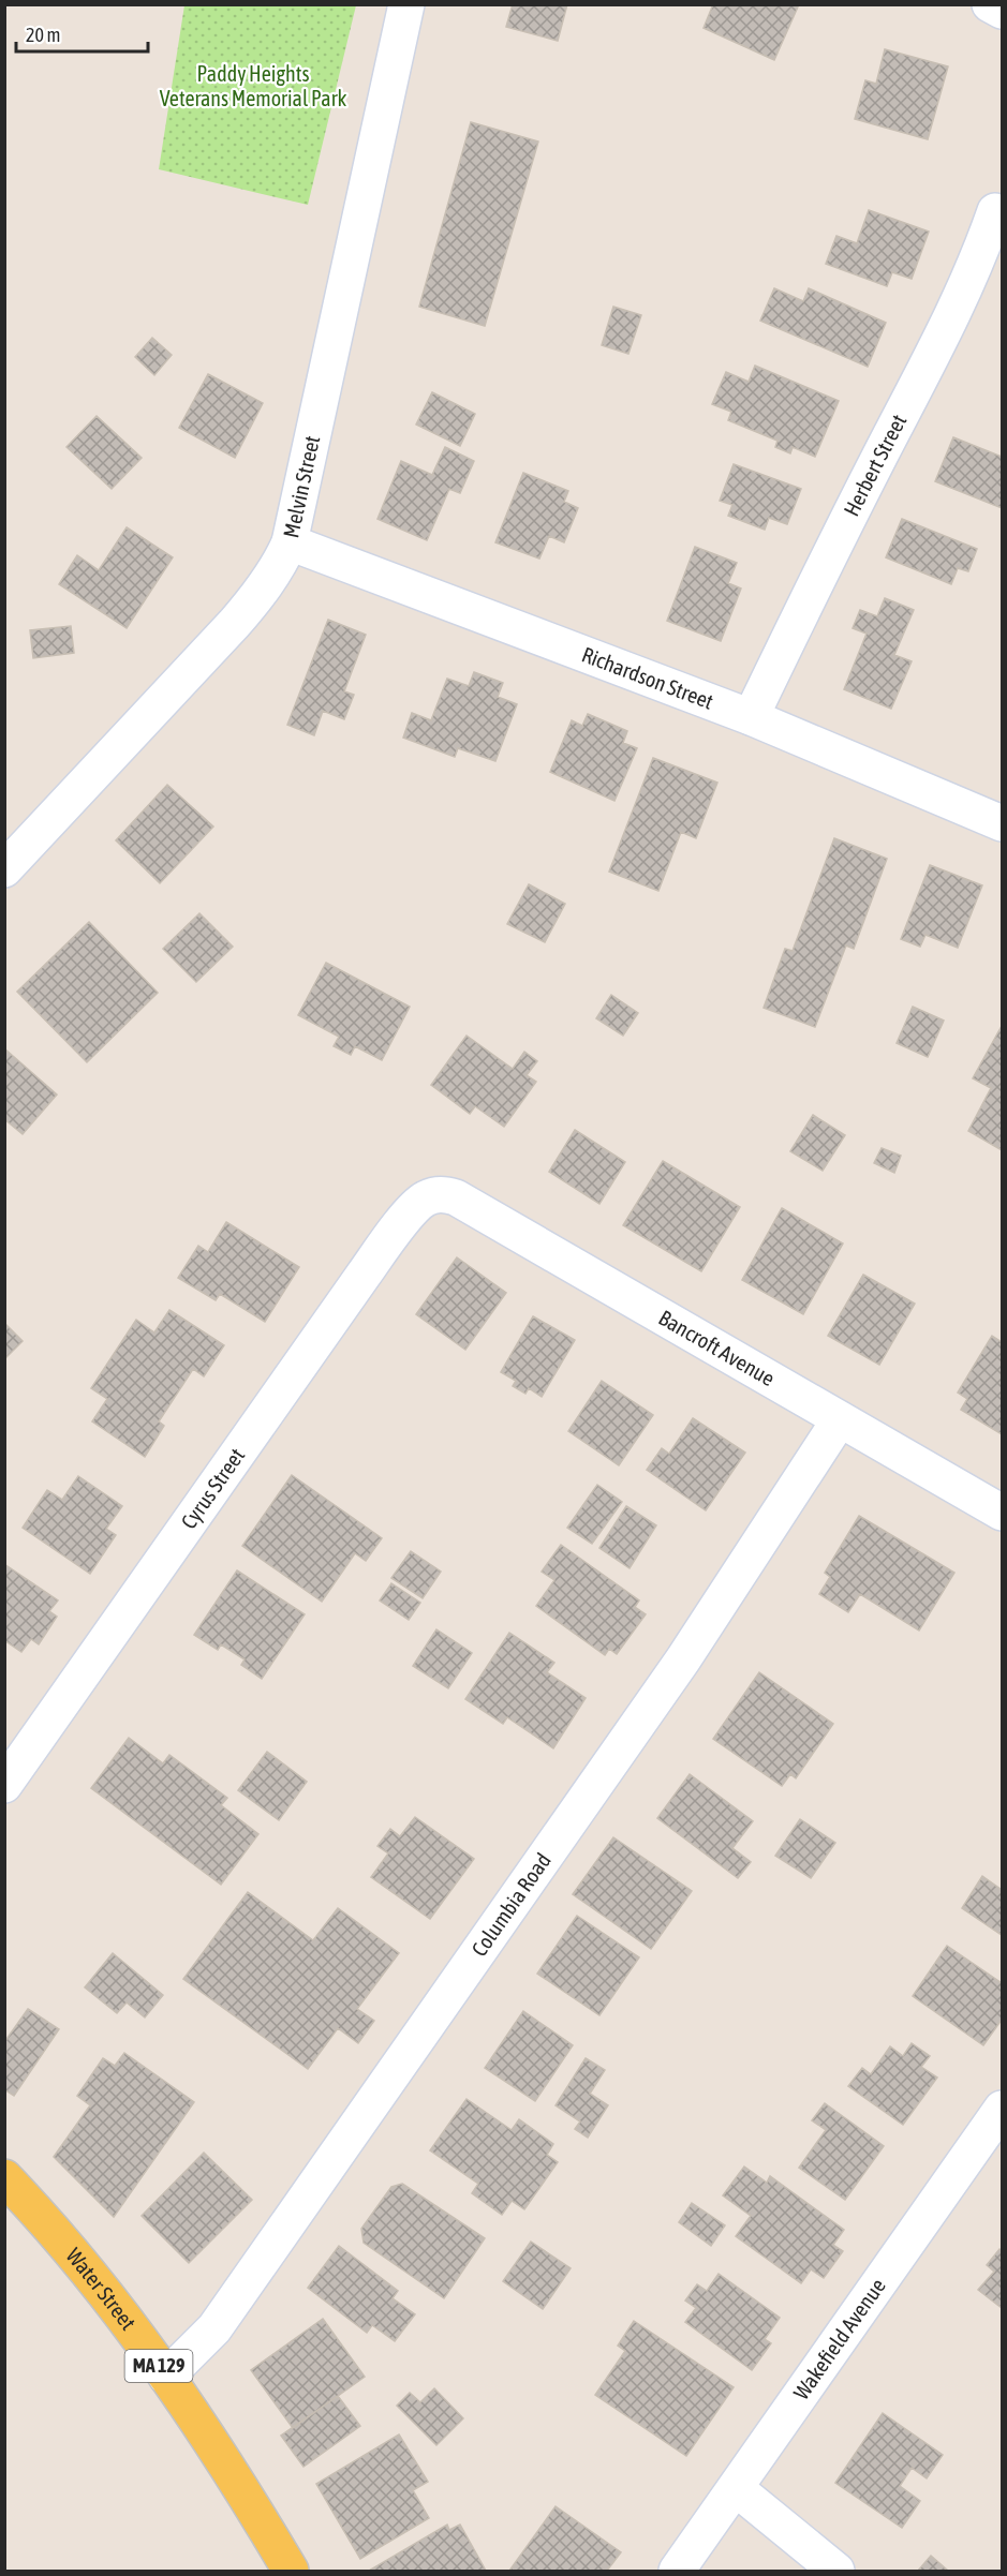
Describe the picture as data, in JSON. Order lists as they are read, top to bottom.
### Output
{
  "streets": {
    "main road": ["Water Street", "MA 129"],
    "street": [
      "Herbert Street",
      "Melvin Street",
      "Richardson Street",
      "Bancroft Avenue",
      "Cyrus Street",
      "Columbia Road",
      "Wakefield Avenue"
    ]
  },
  "crossings": [
    ["Herbert Street", "Richardson Street"],
    ["Melvin Street", "Richardson Street"],
    ["Bancroft Avenue", "Cyrus Street"],
    ["Bancroft Avenue", "Columbia Road"],
    ["Columbia Road", "Water Street"]
  ],
  "parks": ["Paddy Heights Veterans Memorial Park"],
  "scale_bar": "20 m"
}
